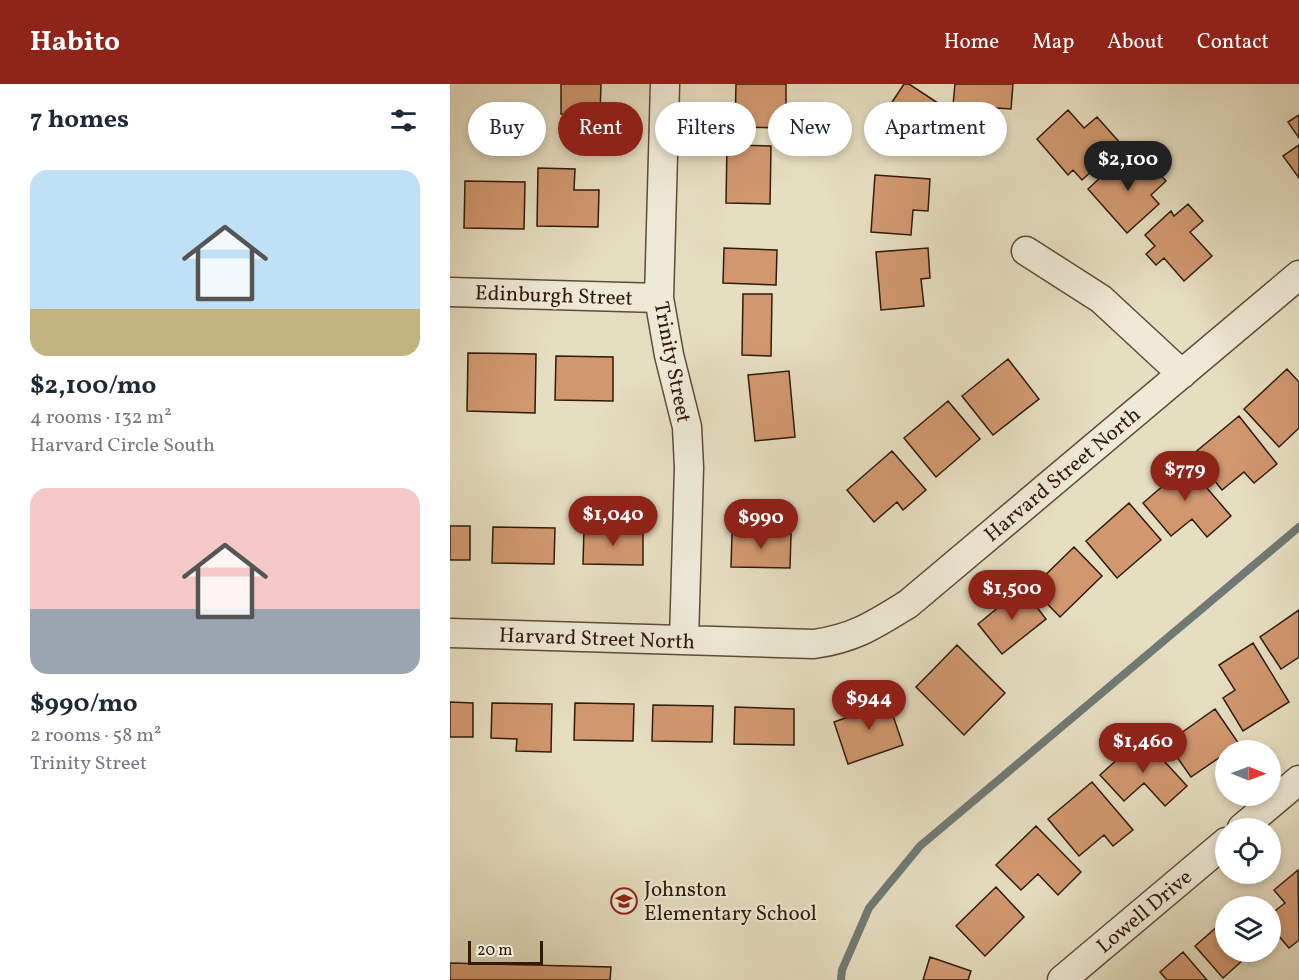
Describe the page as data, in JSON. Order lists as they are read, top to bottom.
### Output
{
  "streets": {
    "street": [
      "Edinburgh Street",
      "Trinity Street",
      "Harvard Street North",
      "Lowell Drive"
    ]
  },
  "crossings": [
    ["Edinburgh Street", "Trinity Street"],
    ["Trinity Street", "Harvard Street North"]
  ],
  "places": {
    "school or university": ["Johnston Elementary School"]
  },
  "scale_bar": "20 m",
  "north": "right",
  "page": {
    "header": "Habito",
    "nav": [
      "Home",
      "Map",
      "About",
      "Contact"
    ],
    "heading": "7 homes",
    "chip": [
      "Buy",
      "Rent",
      "Filters",
      "New",
      "Apartment"
    ],
    "price": [
      "$2,100",
      "$779",
      "$1,040",
      "$990",
      "$1,500",
      "$944",
      "$1,460"
    ],
    "list": [
      {
        "name": "$2,100/mo",
        "note": "4 rooms · 132 m² · Harvard Circle South"
      },
      {
        "name": "$990/mo",
        "note": "2 rooms · 58 m² · Trinity Street"
      }
    ],
    "scale": "20 m"
  }
}
